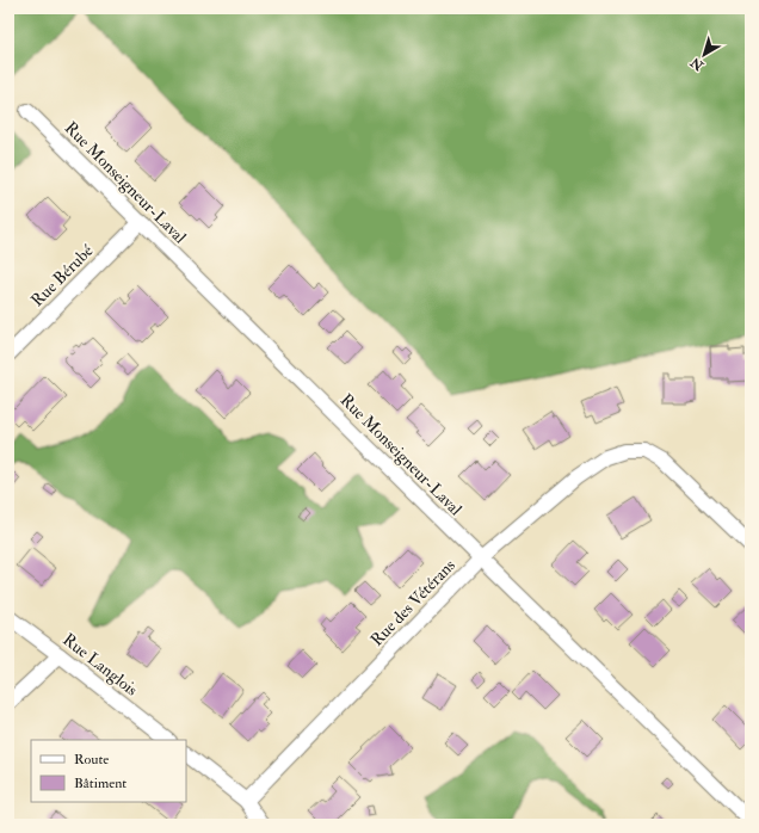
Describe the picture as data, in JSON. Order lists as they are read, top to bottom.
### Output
{
  "streets": {
    "street": [
      "Rue Monseigneur-Laval",
      "Rue Bérubé",
      "Rue des Vétérans",
      "Rue Langlois"
    ]
  },
  "crossings": [
    ["Rue Monseigneur-Laval", "Rue Bérubé"],
    ["Rue Monseigneur-Laval", "Rue des Vétérans"]
  ],
  "legend": ["Route", "Bâtiment"],
  "north": "bottom left"
}
